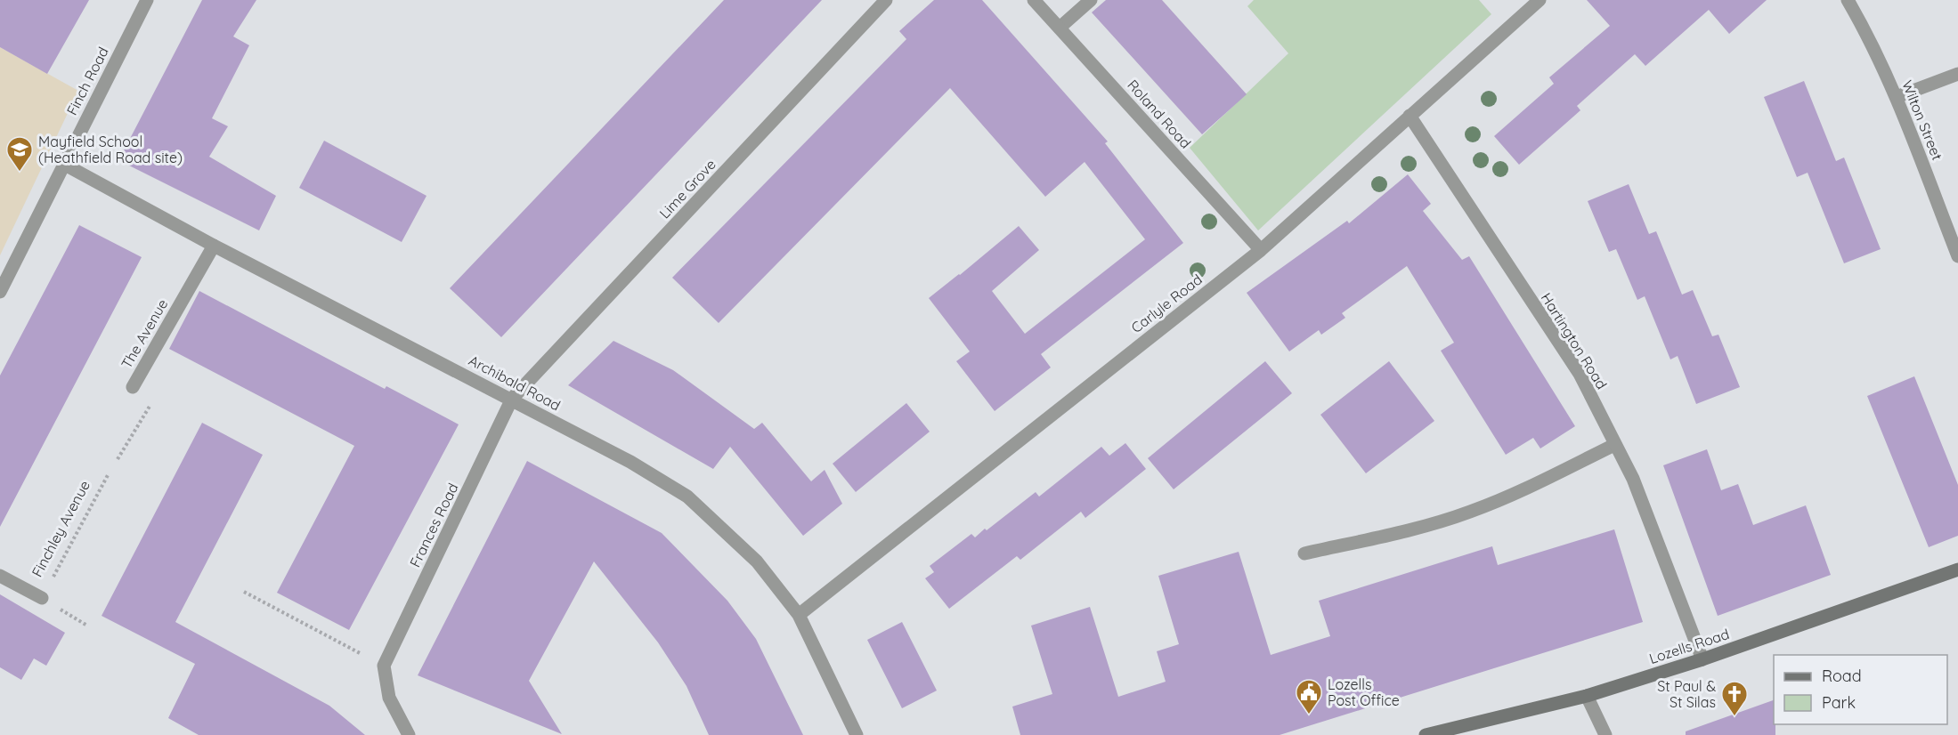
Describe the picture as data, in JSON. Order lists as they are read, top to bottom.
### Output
{
  "streets": {
    "main road": ["Lozells Road"],
    "street": [
      "Finch Road",
      "Roland Road",
      "Wilton Street",
      "Lime Grove",
      "Carlyle Road",
      "The Avenue",
      "Hartington Road",
      "Archibald Road",
      "Frances Road",
      "Finchley Avenue"
    ]
  },
  "crossings": [
    ["Finch Road", "Archibald Road"],
    ["Roland Road", "Carlyle Road"],
    ["Lime Grove", "Archibald Road"],
    ["Lime Grove", "Frances Road"],
    ["Carlyle Road", "Hartington Road"],
    ["Carlyle Road", "Archibald Road"],
    ["The Avenue", "Archibald Road"],
    ["Hartington Road", "Lozells Road"],
    ["Archibald Road", "Frances Road"]
  ],
  "places": {
    "school or university": ["Mayfield School (Heathfield Road site)"],
    "public building": ["Lozells Post Office"],
    "church": ["St Paul & St Silas"]
  },
  "legend": ["Road", "Park"]
}
